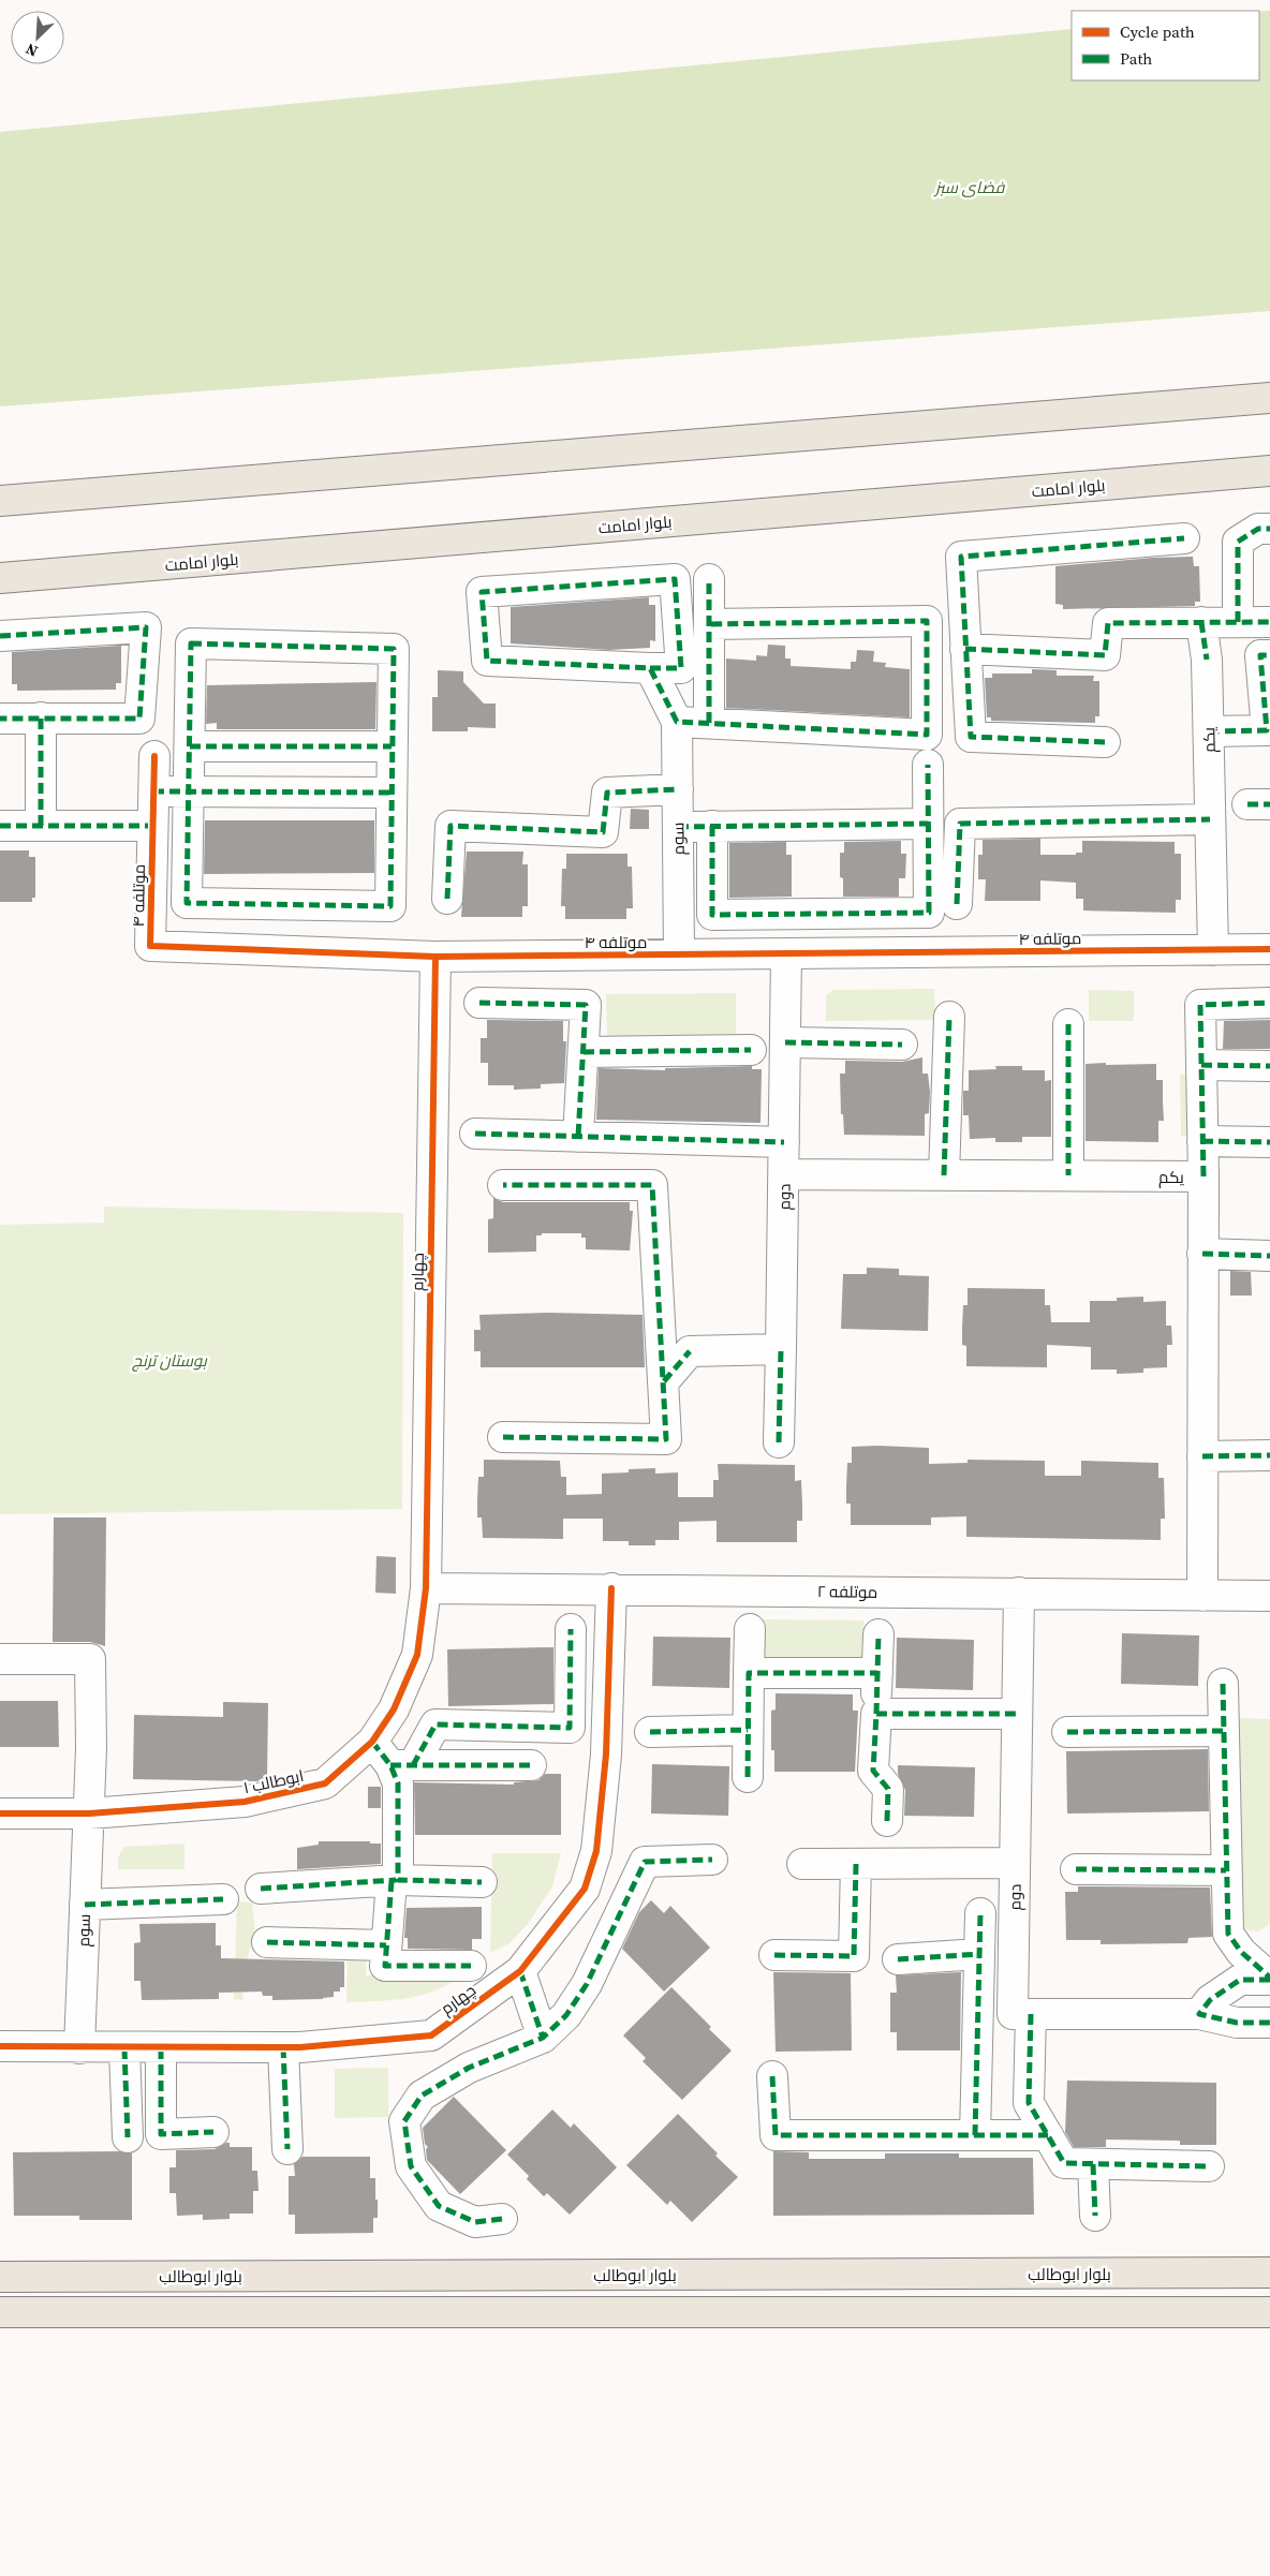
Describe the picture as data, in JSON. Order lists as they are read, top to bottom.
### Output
{
  "streets": {
    "main road": ["بلوار امامت", "بلوار ابوطالب"],
    "street": [
      "یکم",
      "سوم",
      "موتلفه ۴",
      "دوم",
      "چهارم",
      "موتلفه ۲",
      "ابوطالب ۱"
    ]
  },
  "crossings": [
    ["یکم", "موتلفه ۴"],
    ["یکم", "دوم"],
    ["یکم", "موتلفه ۲"],
    ["سوم", "موتلفه ۴"],
    ["سوم", "چهارم"],
    ["سوم", "ابوطالب ۱"],
    ["موتلفه ۴", "دوم"],
    ["موتلفه ۴", "چهارم"],
    ["دوم", "موتلفه ۲"],
    ["چهارم", "موتلفه ۲"],
    ["چهارم", "ابوطالب ۱"],
    ["موتلفه ۲", "ابوطالب ۱"]
  ],
  "parks": ["فضای سبز", "بوستان ترنج"],
  "legend": ["Cycle path", "Path"],
  "north": "bottom left"
}
